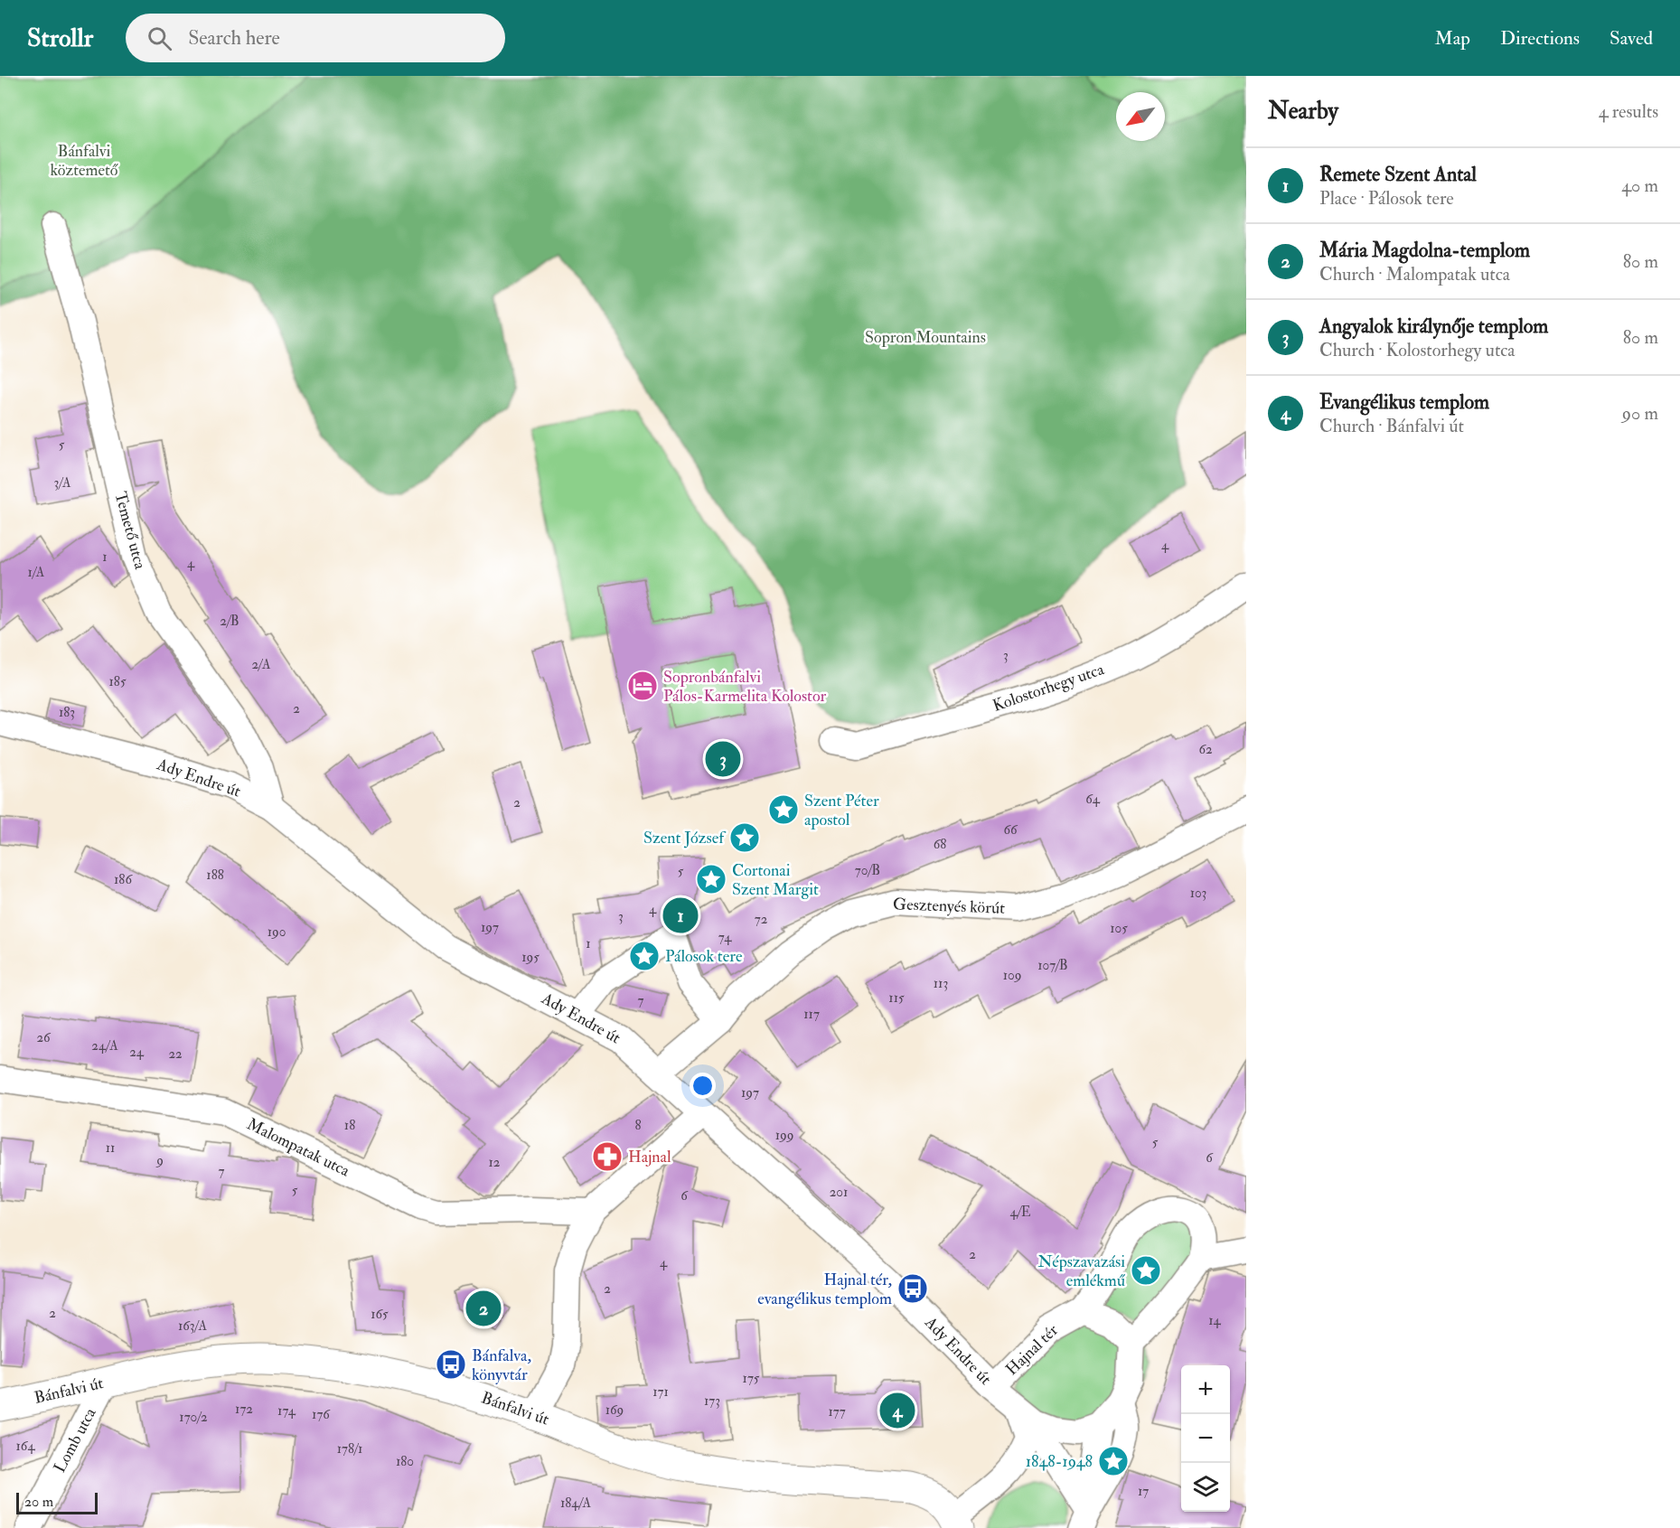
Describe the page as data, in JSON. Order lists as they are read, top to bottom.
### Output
{
  "streets": {
    "street": [
      "Temető utca",
      "Kolostorhegy utca",
      "Ady Endre út",
      "Gesztenyés körút",
      "Malompatak utca",
      "Hajnal tér",
      "Bánfalvi út",
      "Lomb utca"
    ]
  },
  "crossings": [
    ["Temető utca", "Ady Endre út"],
    ["Ady Endre út", "Gesztenyés körút"],
    ["Ady Endre út", "Hajnal tér"],
    ["Bánfalvi út", "Lomb utca"]
  ],
  "parks": ["Bánfalvi köztemető", "Sopron Mountains"],
  "places": {
    "hotel": ["Sopronbánfalvi Pálos-Karmelita Kolostor"],
    "place": [
      "Szent Péter apostol",
      "Szent József",
      "Cortonai Szent Margit",
      "Pálosok tere",
      "Népszavazási emlékmű",
      "1848-1948"
    ],
    "pharmacy": ["Hajnal"],
    "bus stop": ["Hajnal tér, evangélikus templom", "Bánfalva, könyvtár"]
  },
  "house_numbers": [
    "5",
    "3/A",
    "4",
    "1",
    "4",
    "1/A",
    "2/B",
    "3",
    "2/A",
    "185",
    "2",
    "183",
    "62",
    "64",
    "2",
    "66",
    "68",
    "70/B",
    "5",
    "188",
    "186",
    "103",
    "4",
    "3",
    "72",
    "197",
    "105",
    "190",
    "74",
    "1",
    "195",
    "107/B",
    "109",
    "113",
    "115",
    "7",
    "117",
    "26",
    "24/A",
    "24",
    "22",
    "197",
    "18",
    "8",
    "199",
    "5",
    "11",
    "6",
    "9",
    "12",
    "7",
    "5",
    "201",
    "6",
    "4/E",
    "2",
    "4",
    "2",
    "2",
    "165",
    "14",
    "163/A",
    "175",
    "171",
    "173",
    "172",
    "169",
    "174",
    "177",
    "176",
    "170/2",
    "164",
    "178/1",
    "180",
    "17",
    "184/A"
  ],
  "scale_bar": "20 m",
  "north": "bottom left",
  "page": {
    "header": "Strollr",
    "search": "Search here",
    "nav": ["Map", "Directions", "Saved"],
    "heading": ["Nearby", "4 results"],
    "list": [
      {
        "mark": "1",
        "name": "Remete Szent Antal",
        "note": "Place · Pálosok tere",
        "value": "40 m"
      },
      {
        "mark": "2",
        "name": "Mária Magdolna-templom",
        "note": "Church · Malompatak utca",
        "value": "80 m"
      },
      {
        "mark": "3",
        "name": "Angyalok királynője templom",
        "note": "Church · Kolostorhegy utca",
        "value": "80 m"
      },
      {
        "mark": "4",
        "name": "Evangélikus templom",
        "note": "Church · Bánfalvi út",
        "value": "90 m"
      }
    ],
    "pins": [
      "3",
      "1",
      "2",
      "4"
    ],
    "map_buttons": ["+", "−"],
    "scale": "20 m"
  }
}
